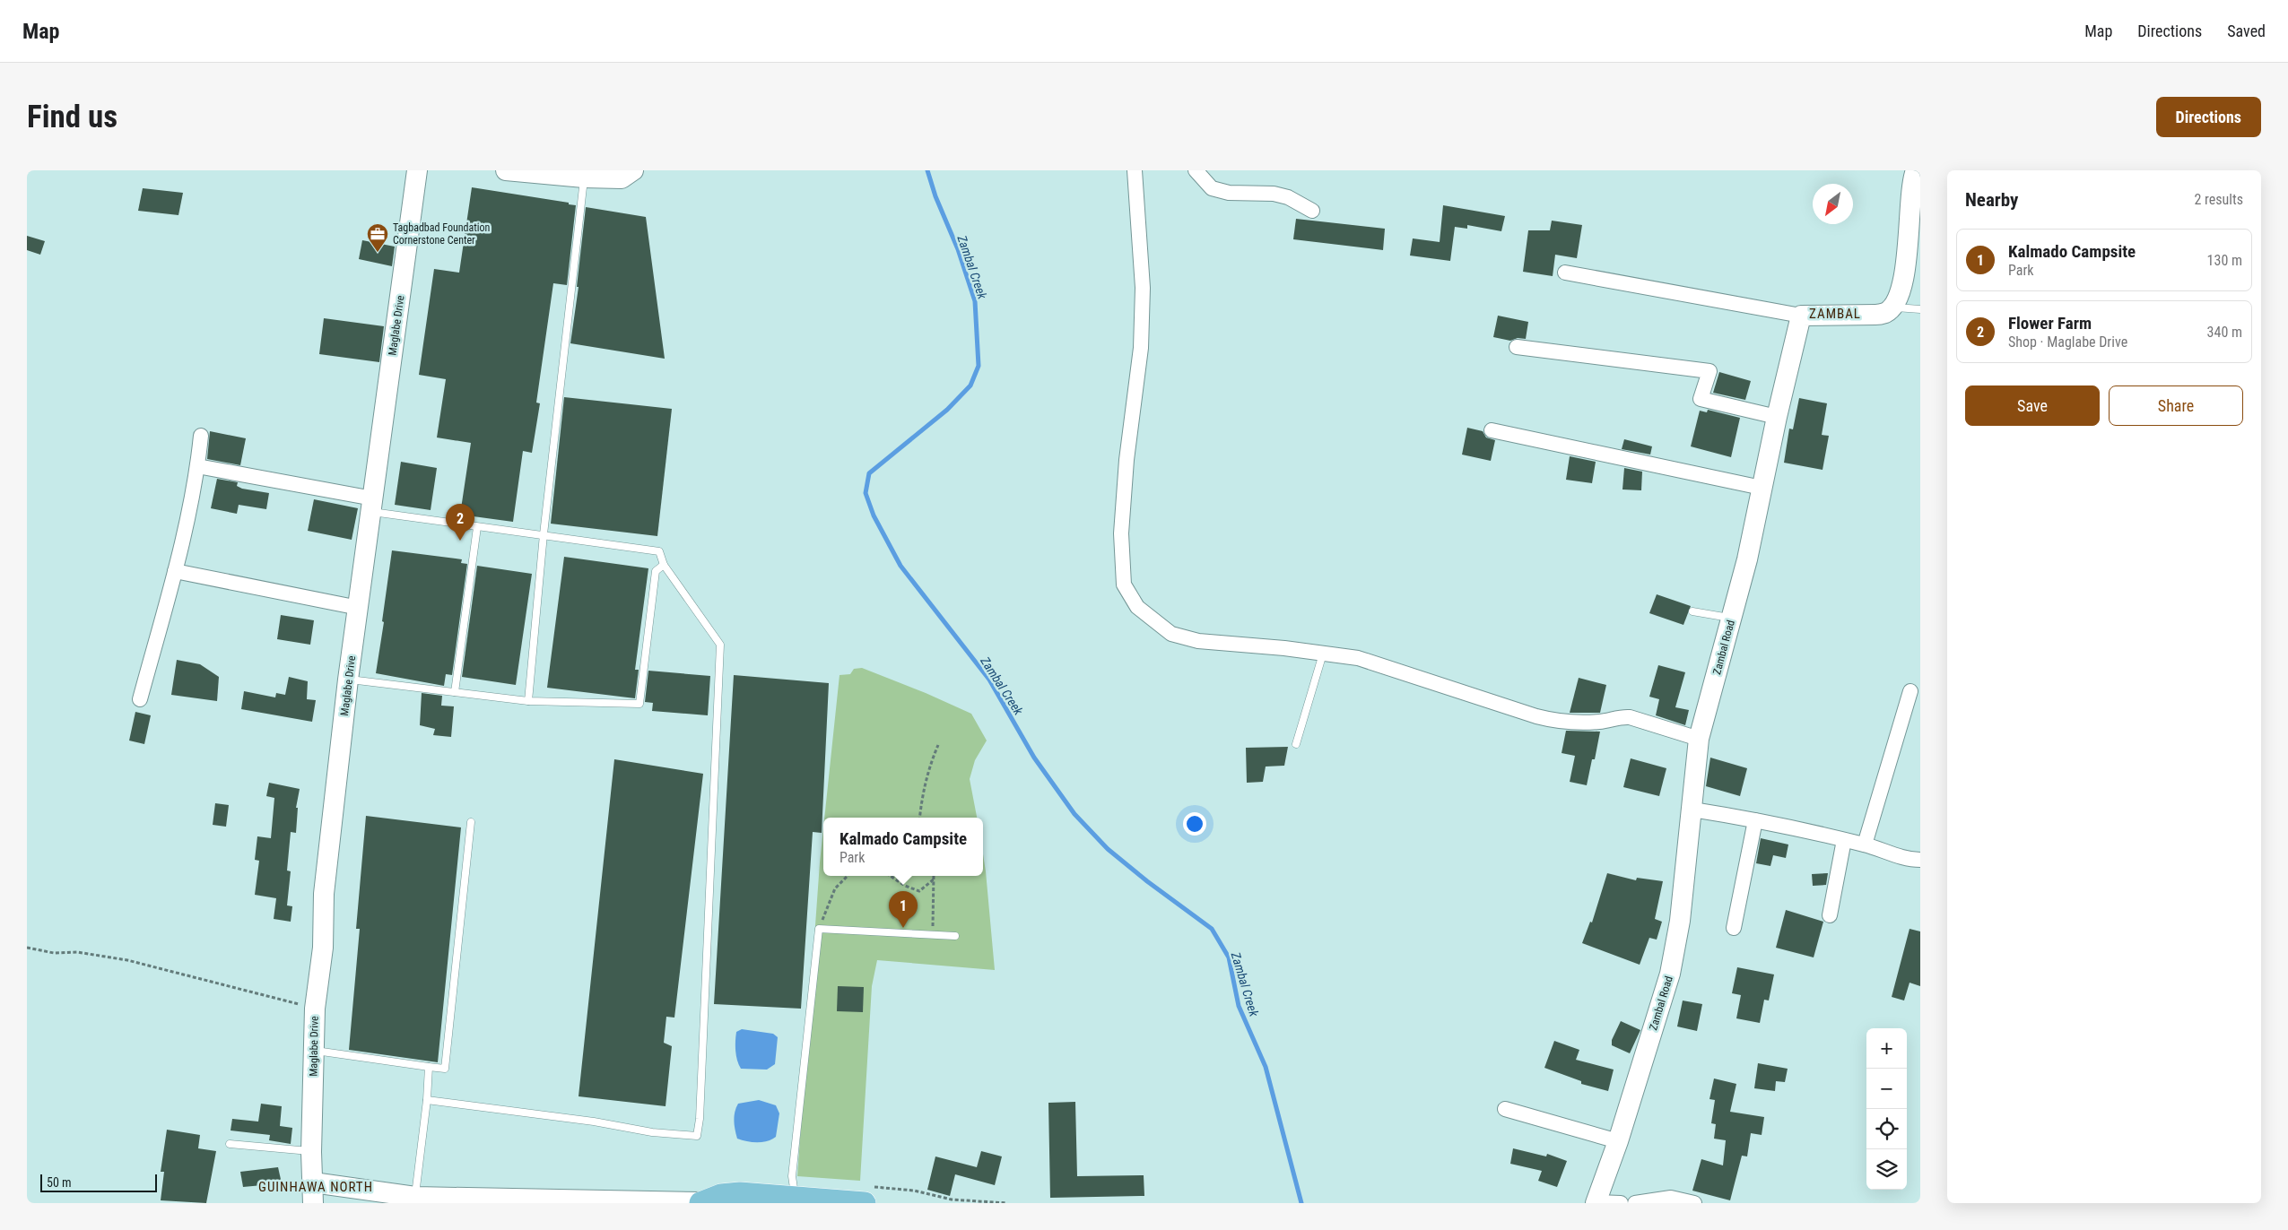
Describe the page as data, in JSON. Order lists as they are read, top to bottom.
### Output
{
  "streets": {
    "street": ["Maglabe Drive", "Zambal Road"]
  },
  "districts": ["ZAMBAL", "GUINHAWA NORTH"],
  "water": ["Zambal Creek"],
  "places": {
    "office": ["Tagbadbad Foundation Cornerstone Center"]
  },
  "scale_bar": "50 m",
  "north": "bottom left",
  "page": {
    "header": "Map",
    "nav": ["Map", "Directions", "Saved"],
    "buttons": [
      "Directions",
      ["Save", "Share"]
    ],
    "title": "Find us",
    "heading": ["Nearby", "2 results"],
    "list": [
      {
        "mark": "1",
        "name": "Kalmado Campsite",
        "note": "Park",
        "value": "130 m"
      },
      {
        "mark": "2",
        "name": "Flower Farm",
        "note": "Shop · Maglabe Drive",
        "value": "340 m"
      }
    ],
    "pins": ["2", "1"],
    "popup": ["Kalmado Campsite", "Park"],
    "map_buttons": ["+", "−"],
    "scale": "50 m"
  }
}
